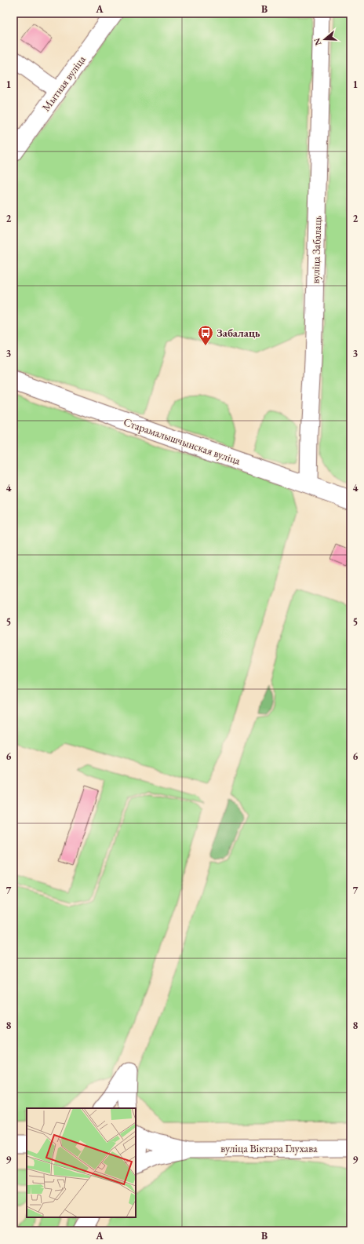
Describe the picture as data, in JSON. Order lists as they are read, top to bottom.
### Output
{
  "streets": {
    "main road": ["Старамалышчынская вуліца"],
    "street": ["Мытная вуліца", "вуліца Забалаць", "вуліца Віктара Глухава"]
  },
  "crossings": [
    ["вуліца Забалаць", "Старамалышчынская вуліца"]
  ],
  "places": {
    "bus stop": ["Забалаць"]
  },
  "north": "left",
  "grid": {
    "columns": ["A", "B"],
    "rows": [
      "1",
      "2",
      "3",
      "4",
      "5",
      "6",
      "7",
      "8",
      "9"
    ]
  }
}
